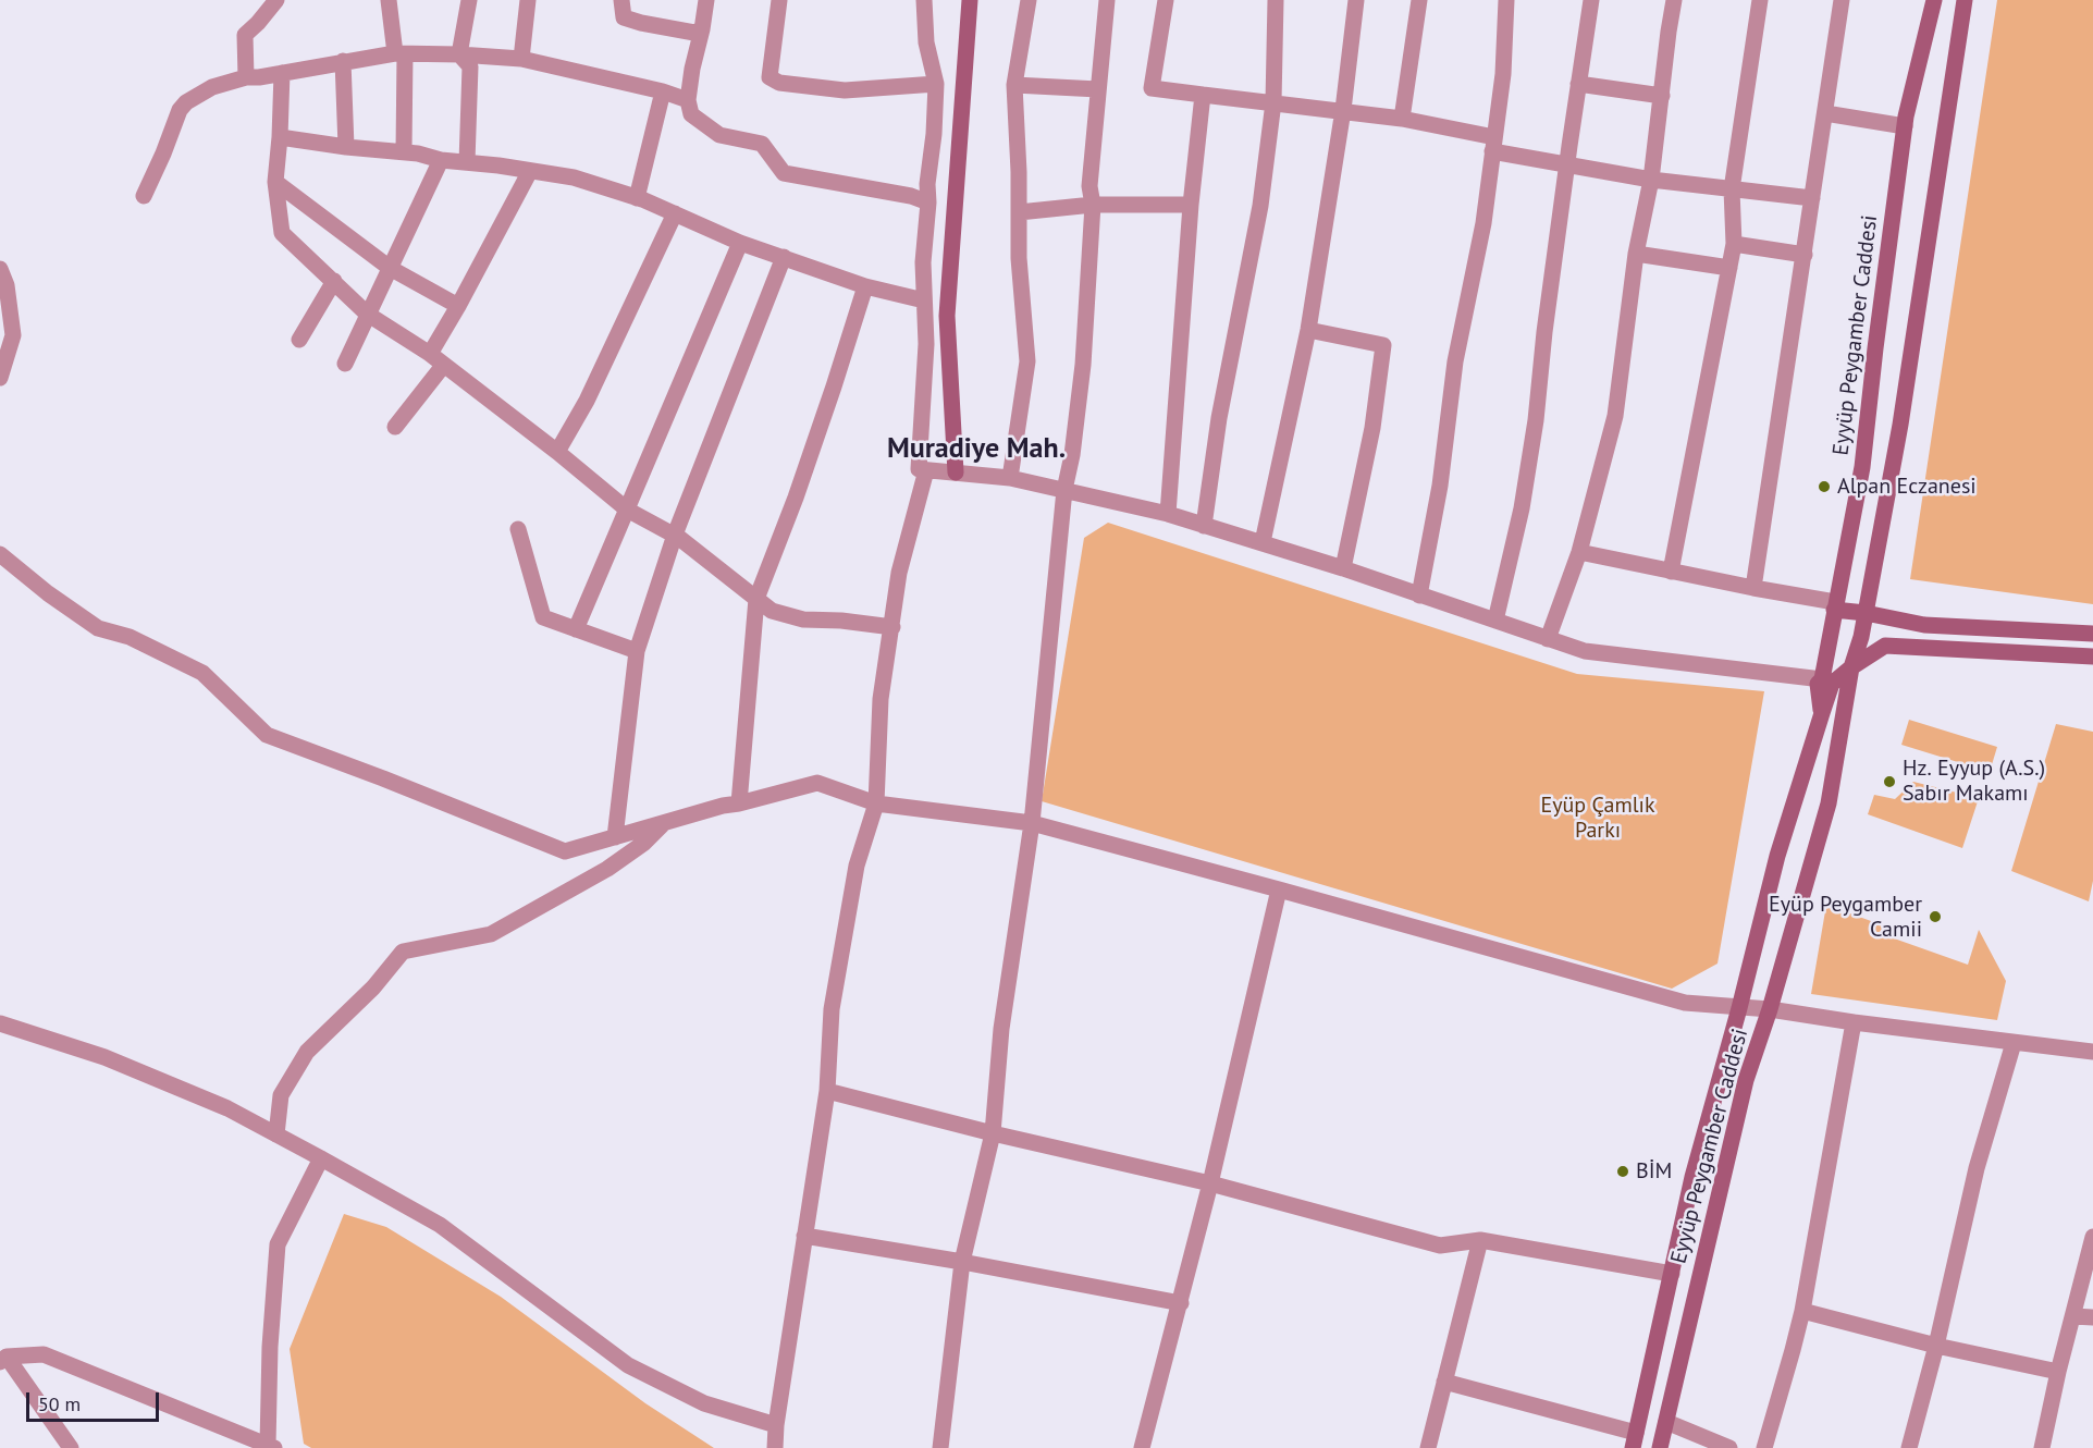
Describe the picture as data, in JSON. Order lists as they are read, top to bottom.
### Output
{
  "streets": {
    "street": ["Eyyüp Peygamber Caddesi"]
  },
  "districts": ["Muradiye Mah."],
  "parks": ["Eyüp Çamlık Parkı"],
  "places": [
    "Alpan Eczanesi",
    "Hz. Eyyup (A.S.) Sabır Makamı",
    "Eyüp Peygamber Camii",
    "BİM"
  ],
  "scale_bar": "50 m"
}
